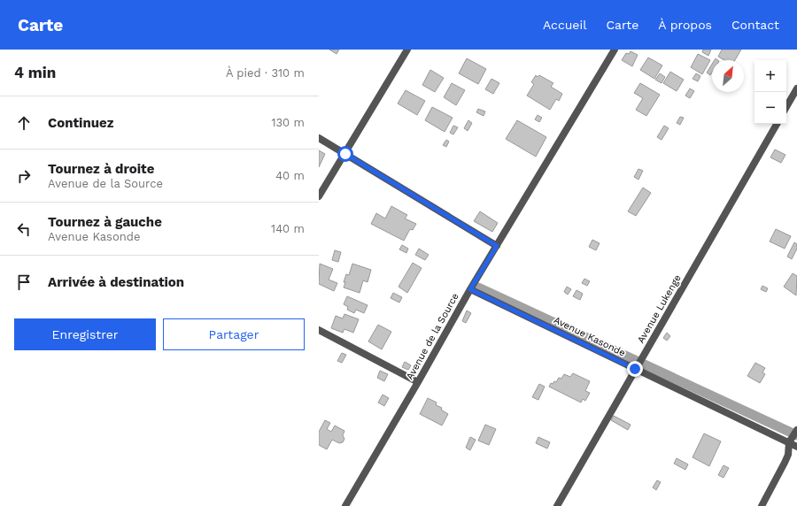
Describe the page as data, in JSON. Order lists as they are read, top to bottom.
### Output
{
  "streets": {
    "street": ["Avenue Lukenge", "Avenue de la Source", "Avenue Kasonde"]
  },
  "crossings": [
    ["Avenue Lukenge", "Avenue Kasonde"],
    ["Avenue de la Source", "Avenue Kasonde"]
  ],
  "north": "top right",
  "page": {
    "header": "Carte",
    "nav": [
      "Accueil",
      "Carte",
      "À propos",
      "Contact"
    ],
    "heading": ["4 min", "À pied · 310 m"],
    "map_buttons": ["+", "−"],
    "list": [
      ["Continuez", "130 m"],
      ["Tournez à droite", "Avenue de la Source", "40 m"],
      ["Tournez à gauche", "Avenue Kasonde", "140 m"],
      "Arrivée à destination"
    ],
    "buttons": ["Enregistrer", "Partager"]
  }
}
